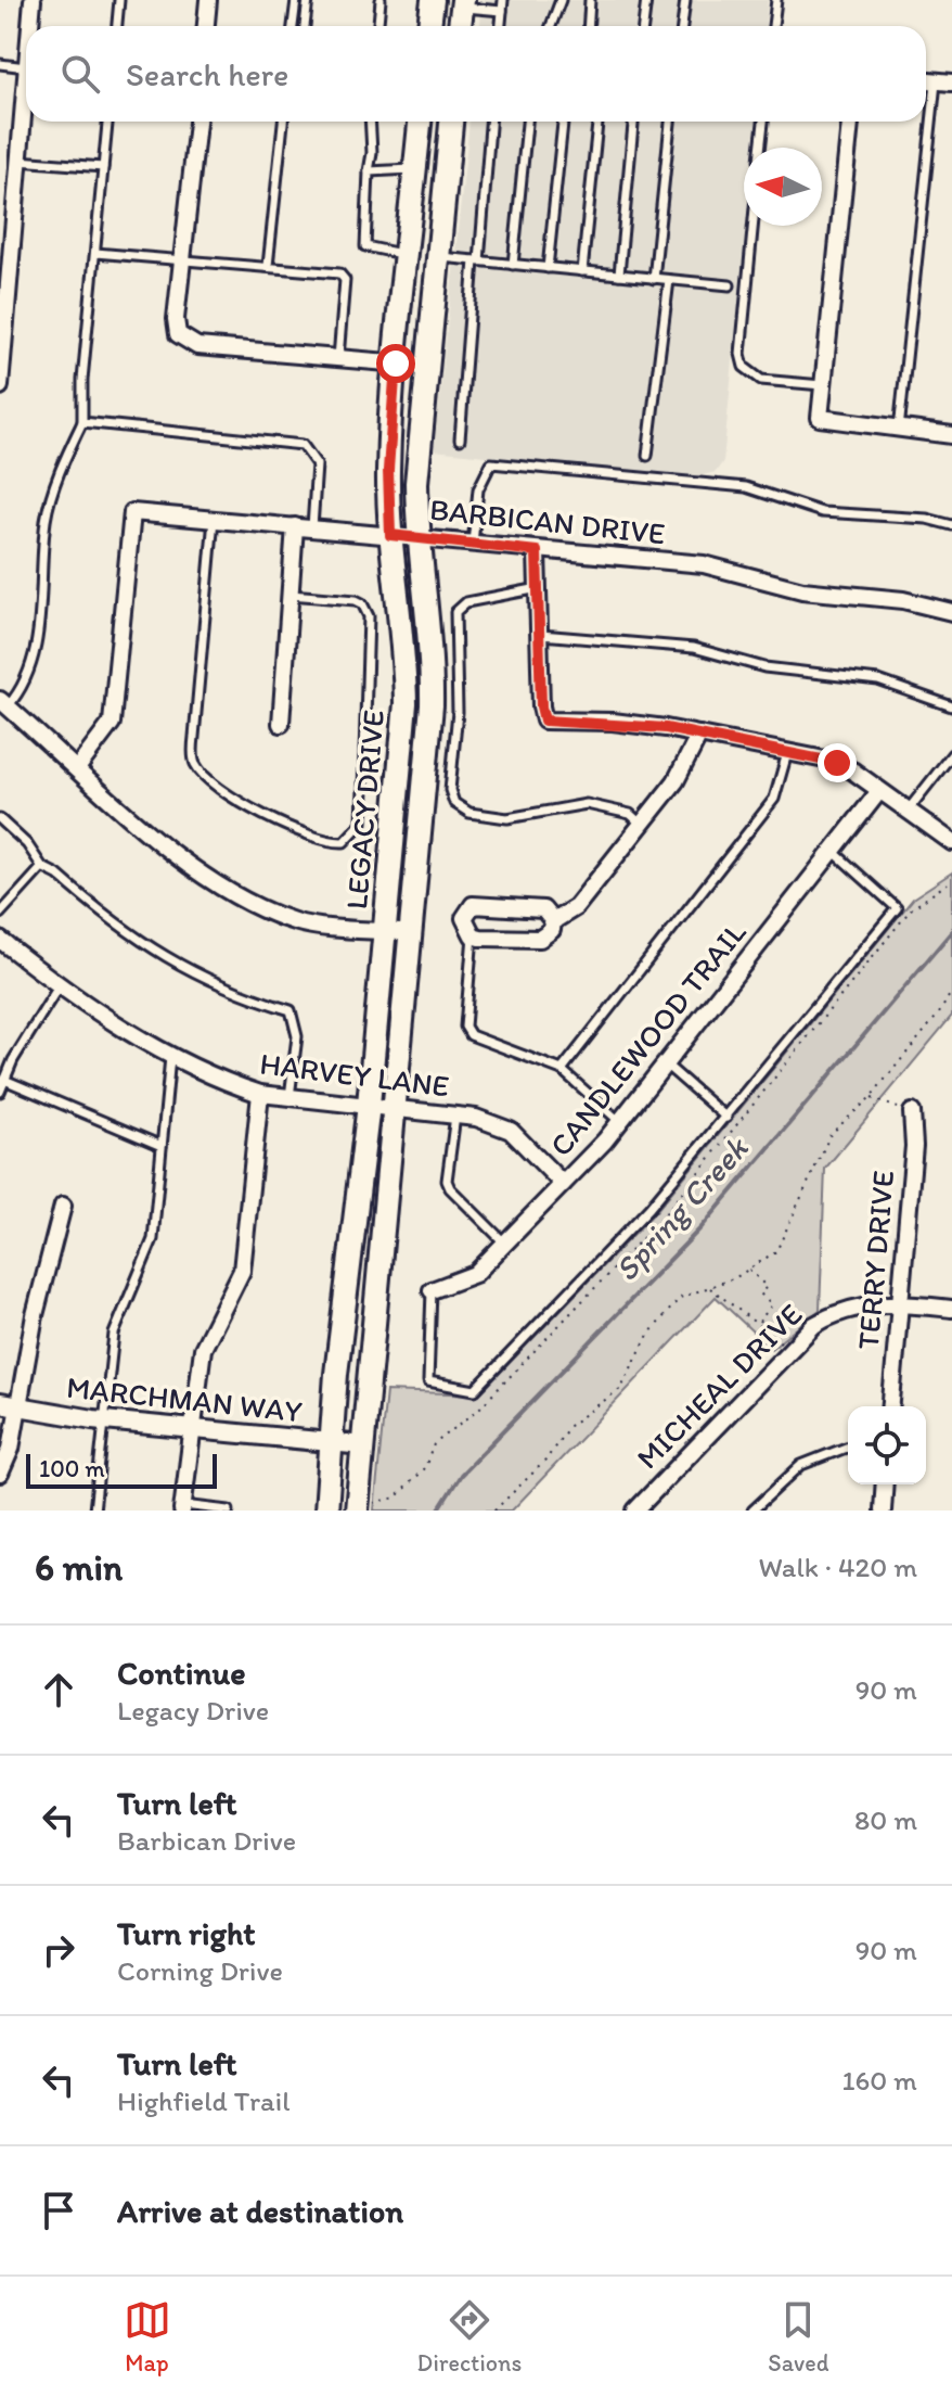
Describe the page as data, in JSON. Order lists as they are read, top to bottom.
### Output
{
  "streets": {
    "main road": ["LEGACY DRIVE"],
    "street": [
      "BARBICAN DRIVE",
      "CANDLEWOOD TRAIL",
      "HARVEY LANE",
      "TERRY DRIVE",
      "MICHEAL DRIVE",
      "MARCHMAN WAY"
    ]
  },
  "crossings": [
    ["BARBICAN DRIVE", "LEGACY DRIVE"],
    ["LEGACY DRIVE", "HARVEY LANE"],
    ["LEGACY DRIVE", "MARCHMAN WAY"],
    ["CANDLEWOOD TRAIL", "HARVEY LANE"],
    ["TERRY DRIVE", "MICHEAL DRIVE"]
  ],
  "water": ["Spring Creek"],
  "scale_bar": "100 m",
  "north": "left",
  "page": {
    "search": "Search here",
    "scale": "100 m",
    "heading": ["6 min", "Walk · 420 m"],
    "list": [
      ["Continue", "Legacy Drive", "90 m"],
      ["Turn left", "Barbican Drive", "80 m"],
      ["Turn right", "Corning Drive", "90 m"],
      ["Turn left", "Highfield Trail", "160 m"],
      "Arrive at destination"
    ],
    "nav": ["Map", "Directions", "Saved"]
  }
}
